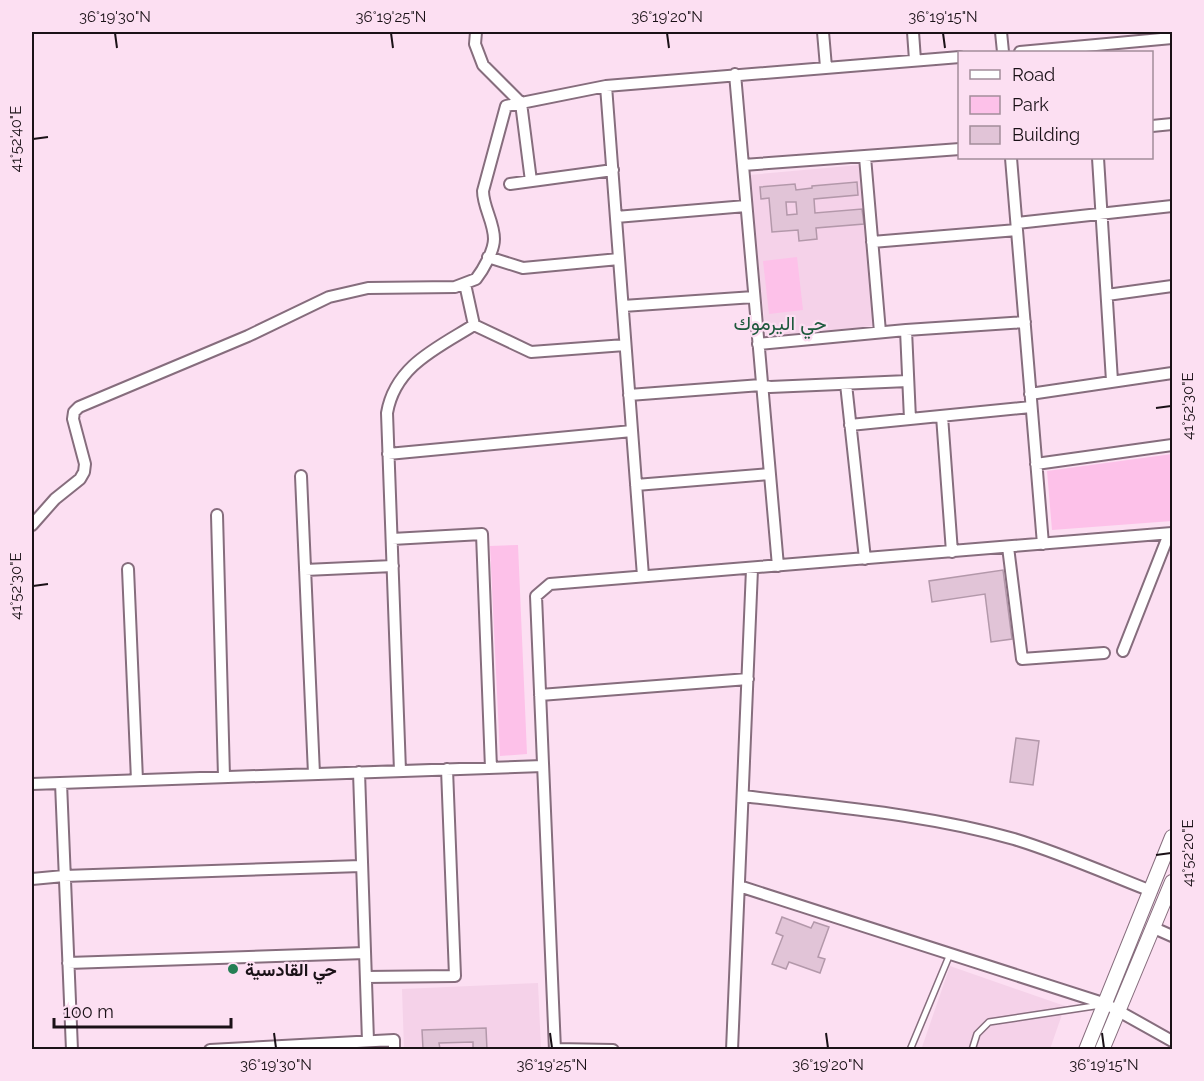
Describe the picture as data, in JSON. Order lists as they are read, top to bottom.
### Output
{
  "districts": ["حي اليرموك"],
  "places": ["حي القادسية"],
  "legend": ["Road", "Park", "Building"],
  "scale_bar": "100 m",
  "coordinates": [
    "36°19'30\"N",
    "36°19'25\"N",
    "36°19'20\"N",
    "36°19'15\"N",
    "41°52'40\"E",
    "41°52'30\"E",
    "41°52'20\"E"
  ]
}
